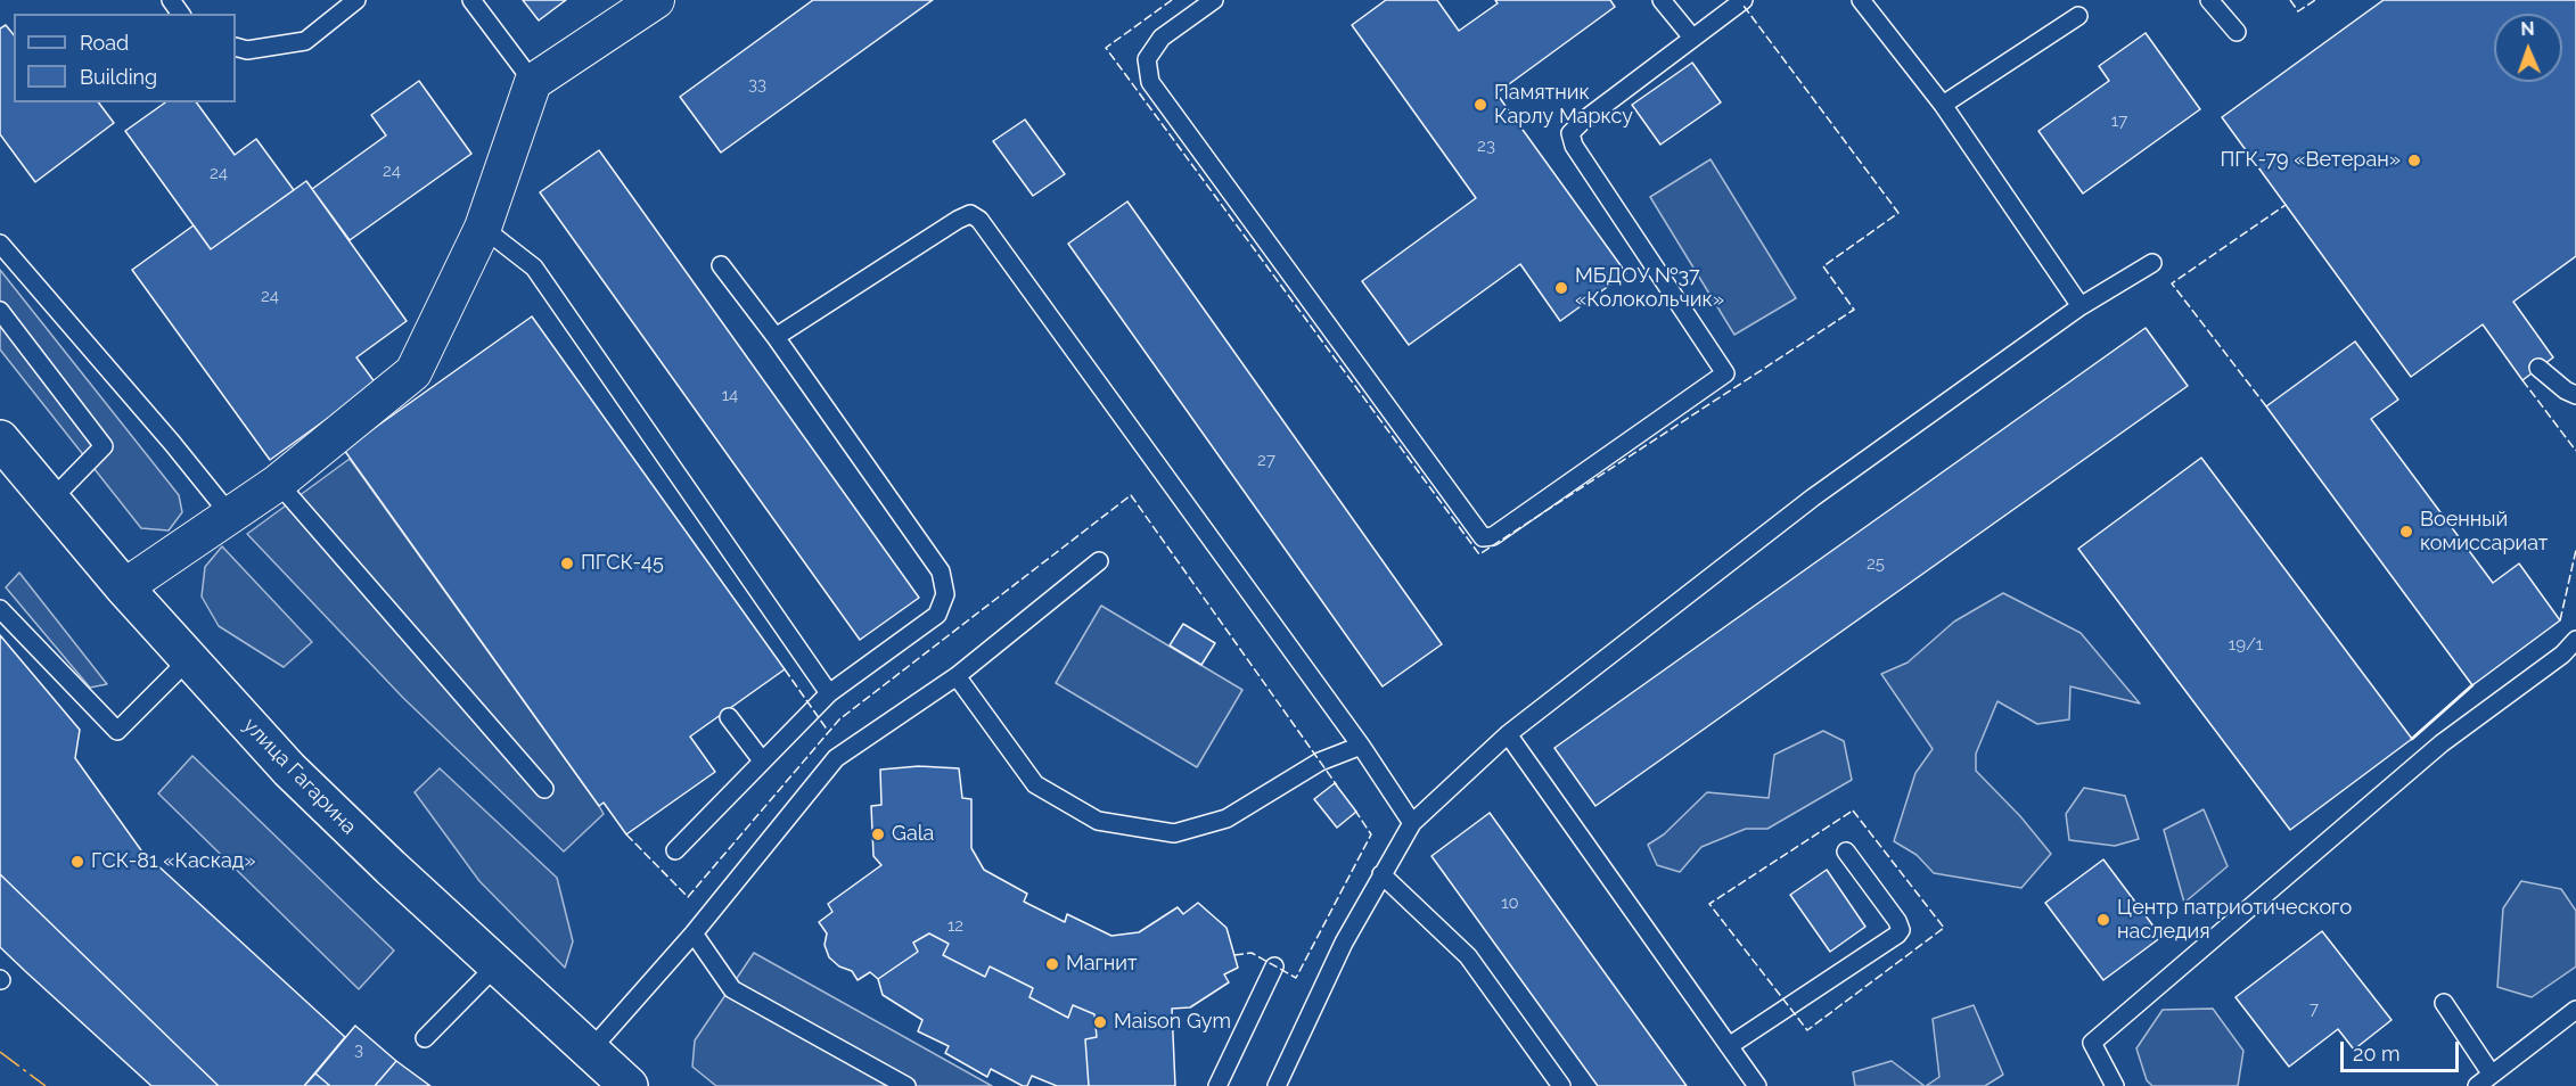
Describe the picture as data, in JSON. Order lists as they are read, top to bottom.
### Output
{
  "streets": {
    "main road": ["улица Гагарина"]
  },
  "places": [
    "Памятник Карлу Марксу",
    "ПГК-79 «Ветеран»",
    "МБДОУ №37 «Колокольчик»",
    "Военный комиссариат",
    "ПГСК-45",
    "Gala",
    "ГСК-81 «Каскад»",
    "Центр патриотического наследия",
    "Магнит",
    "Maison Gym"
  ],
  "house_numbers": [
    "33",
    "17",
    "23",
    "24",
    "24",
    "24",
    "14",
    "27",
    "25",
    "19/1",
    "10",
    "12",
    "7",
    "3"
  ],
  "legend": ["Road", "Building"],
  "scale_bar": "20 m",
  "north": "top"
}
